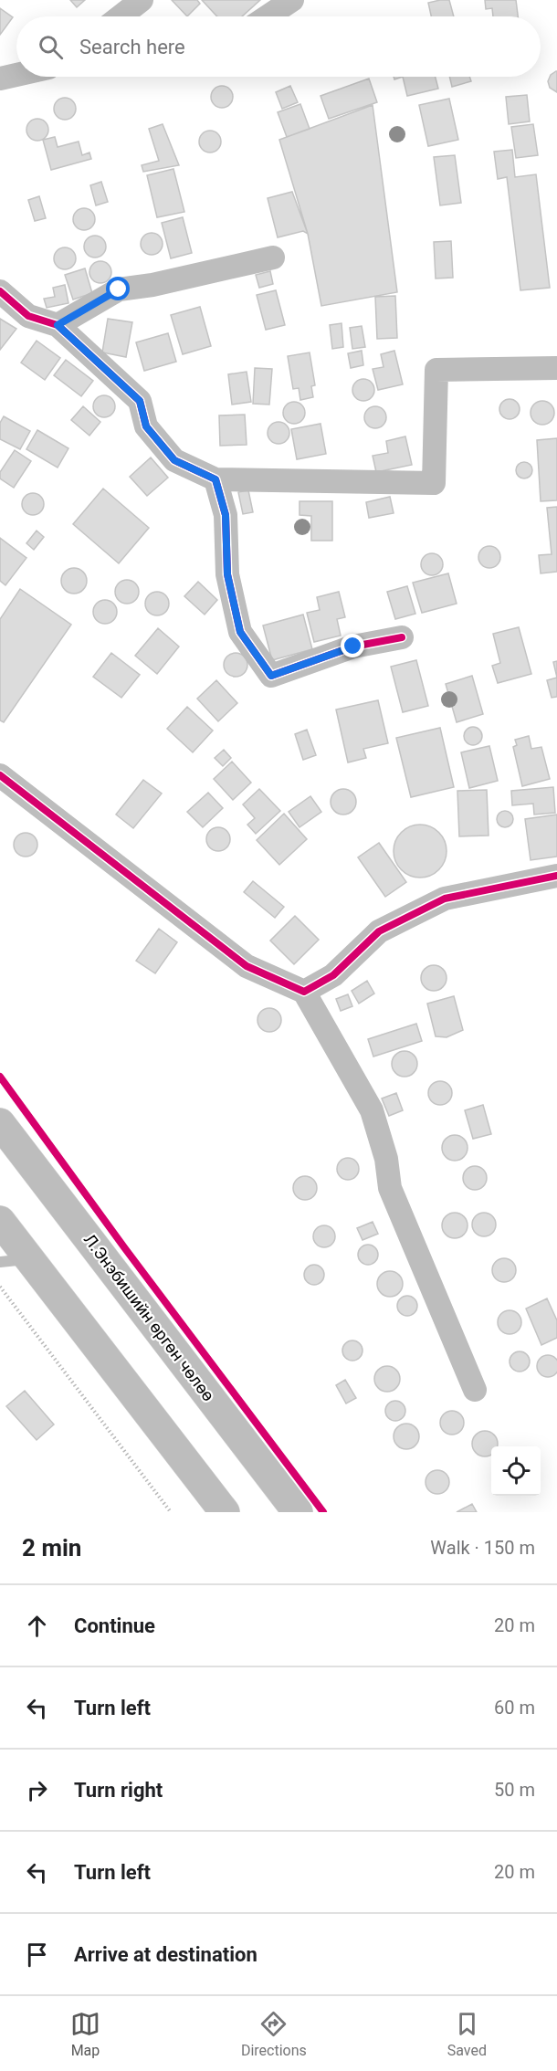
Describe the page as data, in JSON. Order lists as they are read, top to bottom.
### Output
{
  "streets": {
    "main road": ["Л.Энэбишийн өргөн чөлөө"]
  },
  "page": {
    "search": "Search here",
    "heading": ["2 min", "Walk · 150 m"],
    "list": [
      ["Continue", "20 m"],
      ["Turn left", "60 m"],
      ["Turn right", "50 m"],
      ["Turn left", "20 m"],
      "Arrive at destination"
    ],
    "nav": ["Map", "Directions", "Saved"]
  }
}
